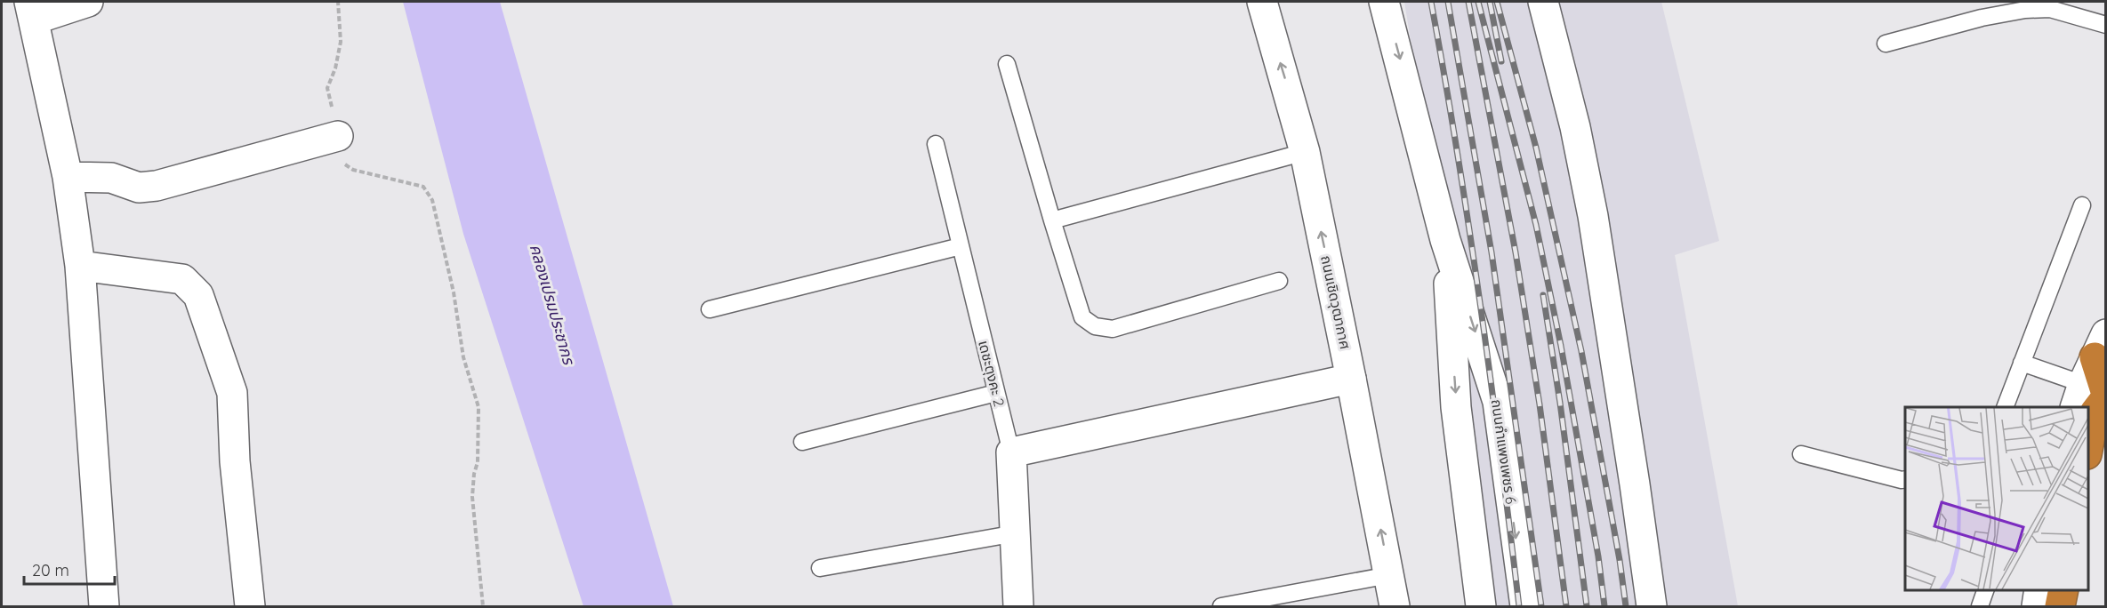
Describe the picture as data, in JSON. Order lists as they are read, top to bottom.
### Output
{
  "streets": {
    "street": ["ถนนเชิดวุฒากาศ", "เดชะตุงคะ 2", "ถนนกำแพงเพชร 6"]
  },
  "water": ["คลองเปรมประชากร"],
  "scale_bar": "20 m"
}
